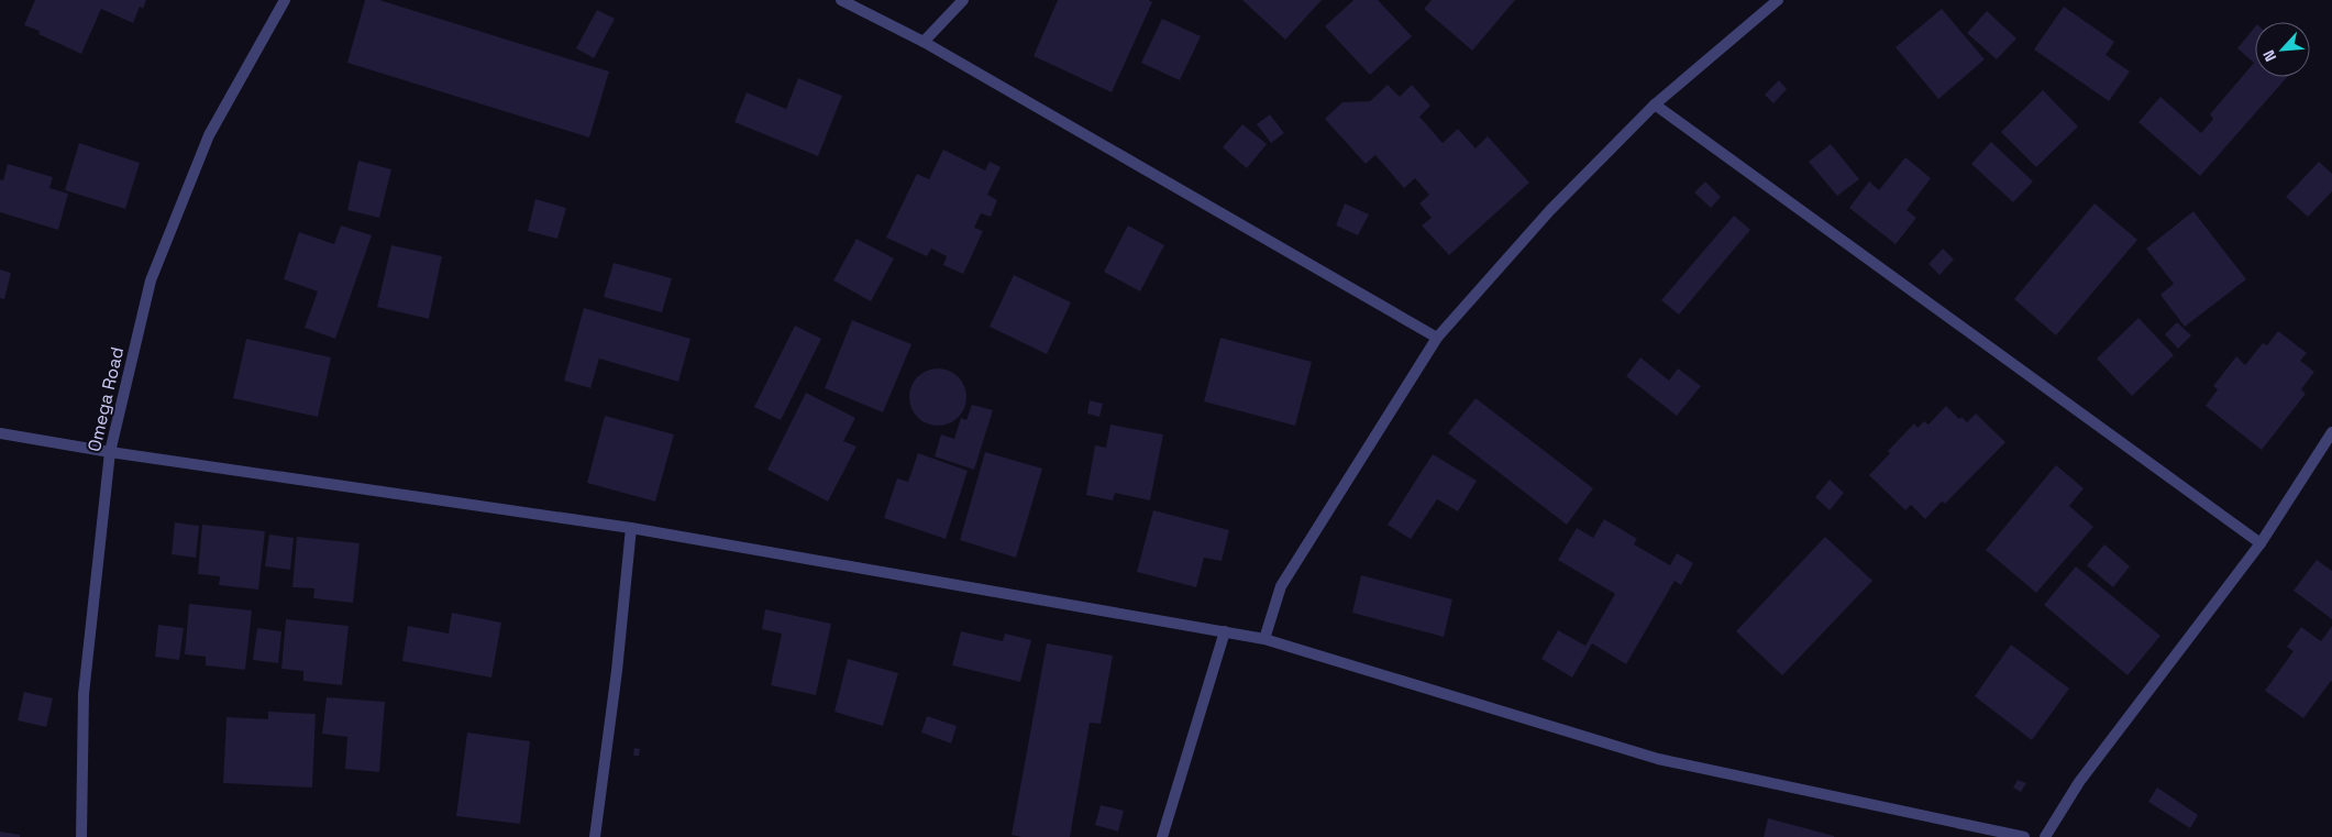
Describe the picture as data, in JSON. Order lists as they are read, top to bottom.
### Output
{
  "streets": {
    "street": ["Omega Road"]
  },
  "north": "bottom left"
}
